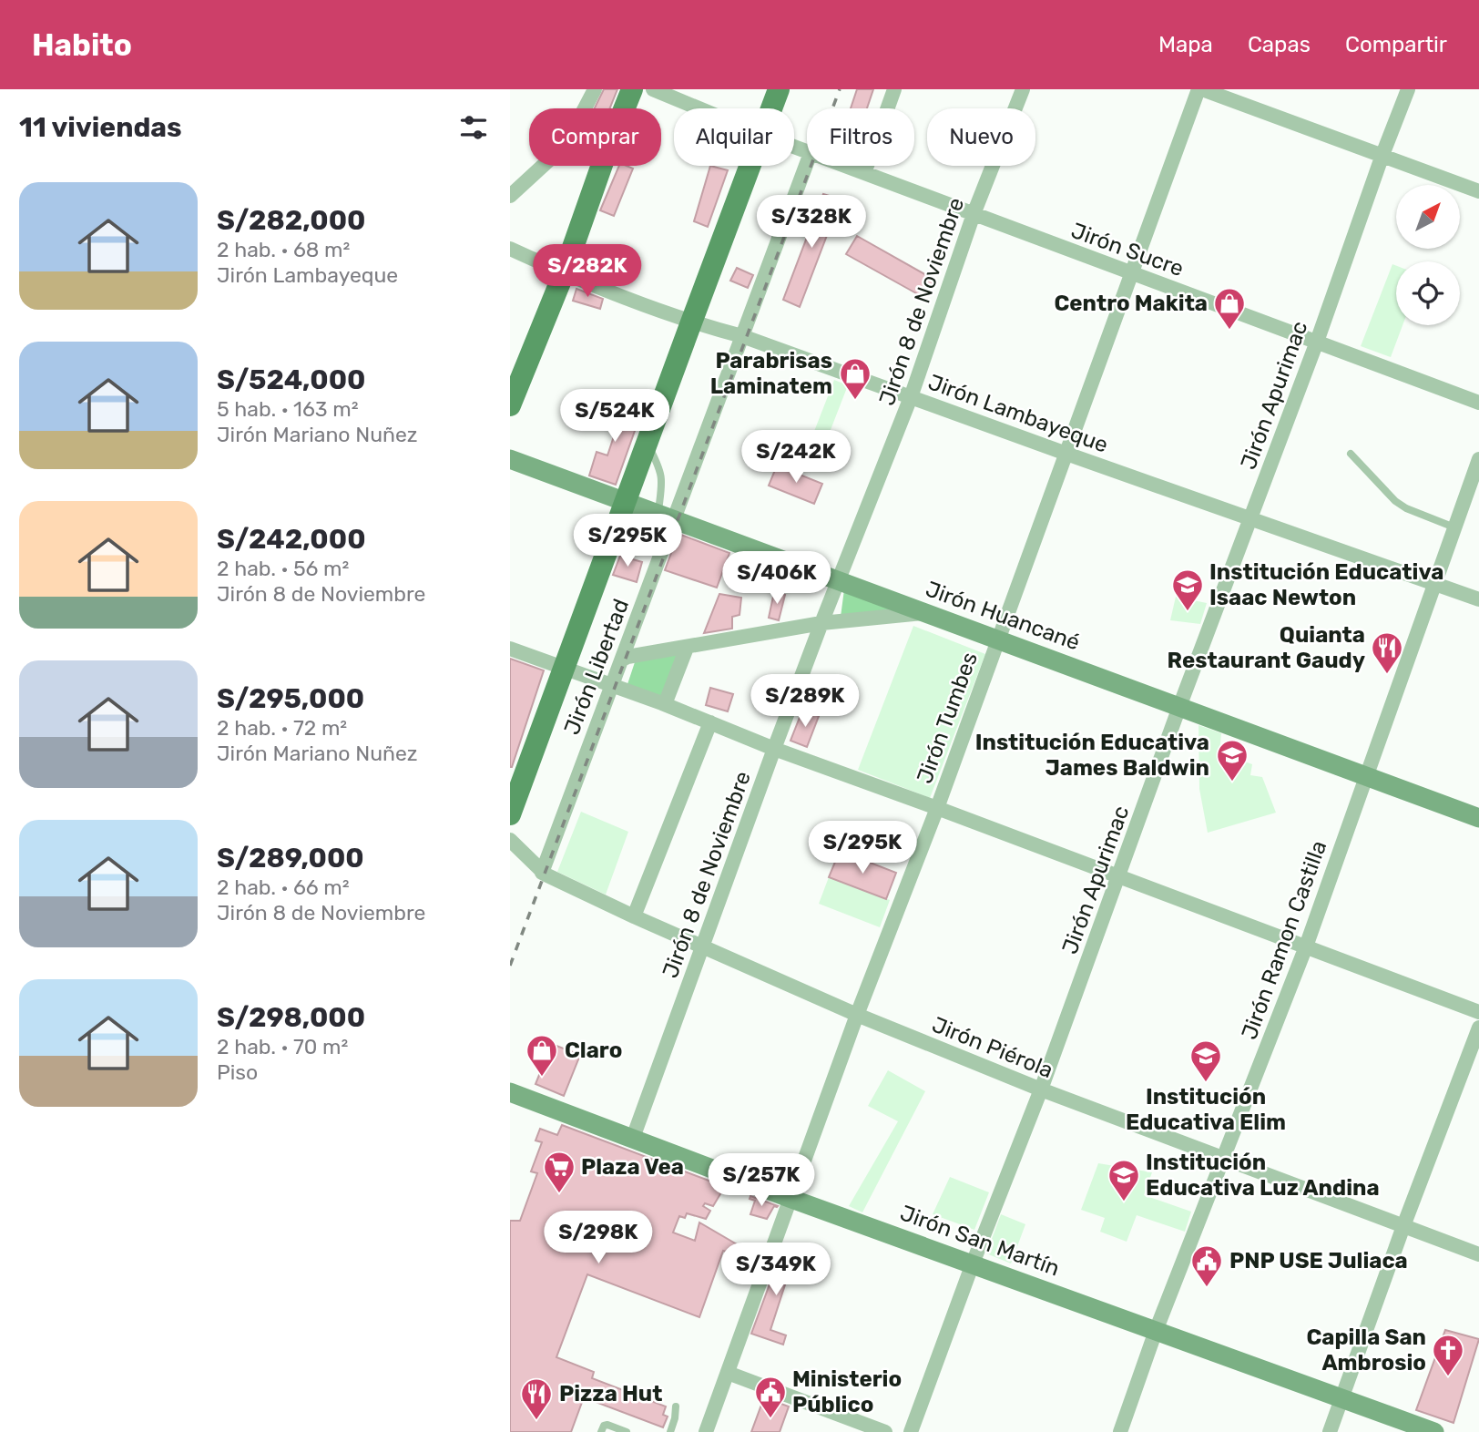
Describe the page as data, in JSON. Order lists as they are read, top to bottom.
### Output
{
  "streets": {
    "street": [
      "Jirón Sucre",
      "Jirón 8 de Noviembre",
      "Jirón Apurimac",
      "Jirón Lambayeque",
      "Jirón Huancané",
      "Jirón Libertad",
      "Jirón Tumbes",
      "Jirón Ramon Castilla",
      "Jirón Piérola",
      "Jirón San Martín"
    ]
  },
  "crossings": [
    ["Jirón Sucre", "Jirón 8 de Noviembre"],
    ["Jirón Sucre", "Jirón Apurimac"],
    ["Jirón Sucre", "Jirón Tumbes"],
    ["Jirón 8 de Noviembre", "Jirón Lambayeque"],
    ["Jirón 8 de Noviembre", "Jirón Huancané"],
    ["Jirón 8 de Noviembre", "Jirón Piérola"],
    ["Jirón 8 de Noviembre", "Jirón San Martín"],
    ["Jirón Apurimac", "Jirón Lambayeque"],
    ["Jirón Apurimac", "Jirón Huancané"],
    ["Jirón Apurimac", "Jirón Piérola"],
    ["Jirón Apurimac", "Jirón San Martín"],
    ["Jirón Lambayeque", "Jirón Libertad"],
    ["Jirón Lambayeque", "Jirón Tumbes"],
    ["Jirón Lambayeque", "Jirón Ramon Castilla"],
    ["Jirón Huancané", "Jirón Libertad"],
    ["Jirón Huancané", "Jirón Tumbes"],
    ["Jirón Huancané", "Jirón Ramon Castilla"],
    ["Jirón Libertad", "Jirón Piérola"],
    ["Jirón Tumbes", "Jirón Piérola"],
    ["Jirón Tumbes", "Jirón San Martín"],
    ["Jirón Ramon Castilla", "Jirón Piérola"],
    ["Jirón Ramon Castilla", "Jirón San Martín"]
  ],
  "places": {
    "shop": ["Centro Makita", "Parabrisas Laminatem", "Claro"],
    "school or university": [
      "Institución Educativa Isaac Newton",
      "Institución Educativa James Baldwin",
      "Institución Educativa Elim",
      "Institución Educativa Luz Andina"
    ],
    "restaurant": ["Quianta Restaurant Gaudy", "Pizza Hut"],
    "supermarket": ["Plaza Vea"],
    "public building": ["PNP USE Juliaca", "Ministerio Público"],
    "church": ["Capilla San Ambrosio"]
  },
  "north": "top right",
  "page": {
    "header": "Habito",
    "nav": ["Mapa", "Capas", "Compartir"],
    "heading": "11 viviendas",
    "chip": [
      "Comprar",
      "Alquilar",
      "Filtros",
      "Nuevo"
    ],
    "list": [
      {
        "name": "S/282,000",
        "note": "2 hab. · 68 m² · Jirón Lambayeque"
      },
      {
        "name": "S/524,000",
        "note": "5 hab. · 163 m² · Jirón Mariano Nuñez"
      },
      {
        "name": "S/242,000",
        "note": "2 hab. · 56 m² · Jirón 8 de Noviembre"
      },
      {
        "name": "S/295,000",
        "note": "2 hab. · 72 m² · Jirón Mariano Nuñez"
      },
      {
        "name": "S/289,000",
        "note": "2 hab. · 66 m² · Jirón 8 de Noviembre"
      },
      {
        "name": "S/298,000",
        "note": "2 hab. · 70 m² · Piso"
      }
    ],
    "price": [
      "S/328K",
      "S/282K",
      "S/524K",
      "S/242K",
      "S/295K",
      "S/406K",
      "S/289K",
      "S/295K",
      "S/257K",
      "S/298K",
      "S/349K"
    ]
  }
}
